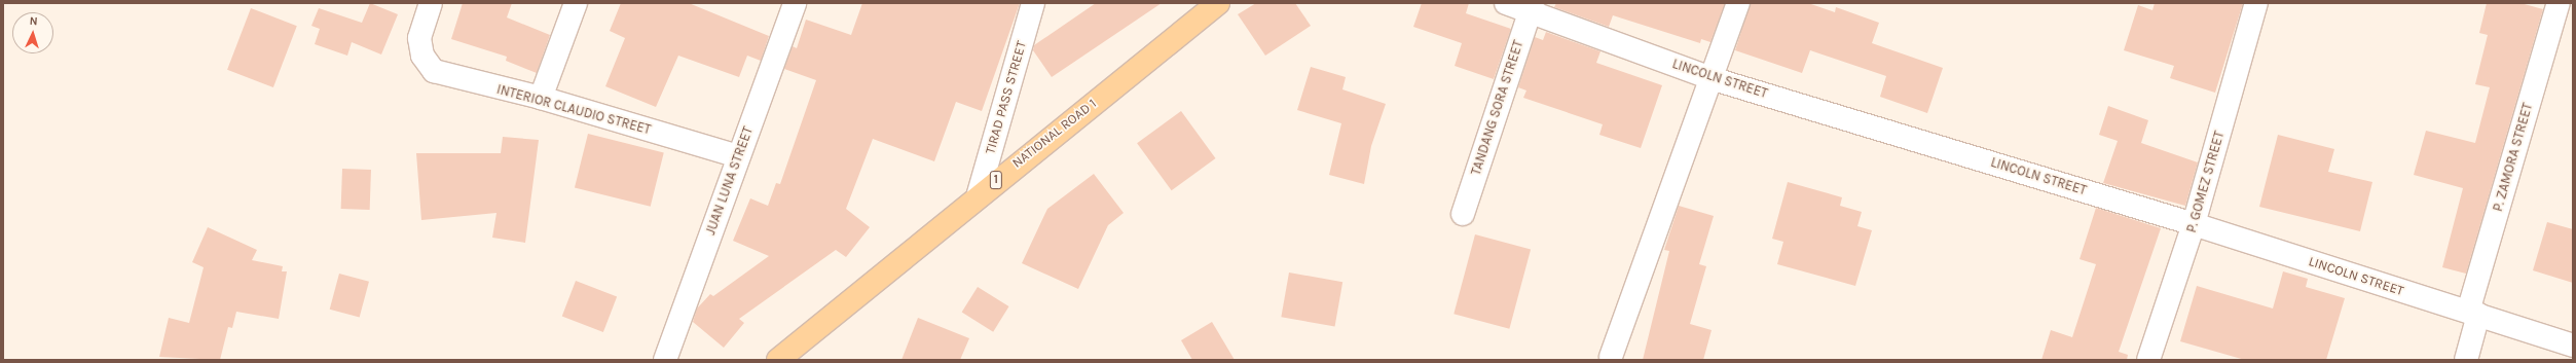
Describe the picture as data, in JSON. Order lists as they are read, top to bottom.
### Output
{
  "streets": {
    "main road": ["NATIONAL ROAD 1", "1"],
    "street": [
      "LINCOLN STREET",
      "TIRAD PASS STREET",
      "TANDANG SORA STREET",
      "INTERIOR CLAUDIO STREET",
      "P. ZAMORA STREET",
      "JUAN LUNA STREET",
      "P. GOMEZ STREET"
    ]
  },
  "crossings": [
    ["LINCOLN STREET", "TANDANG SORA STREET"],
    ["LINCOLN STREET", "P. ZAMORA STREET"],
    ["LINCOLN STREET", "P. GOMEZ STREET"],
    ["TIRAD PASS STREET", "NATIONAL ROAD 1"],
    ["INTERIOR CLAUDIO STREET", "JUAN LUNA STREET"]
  ],
  "north": "top"
}
